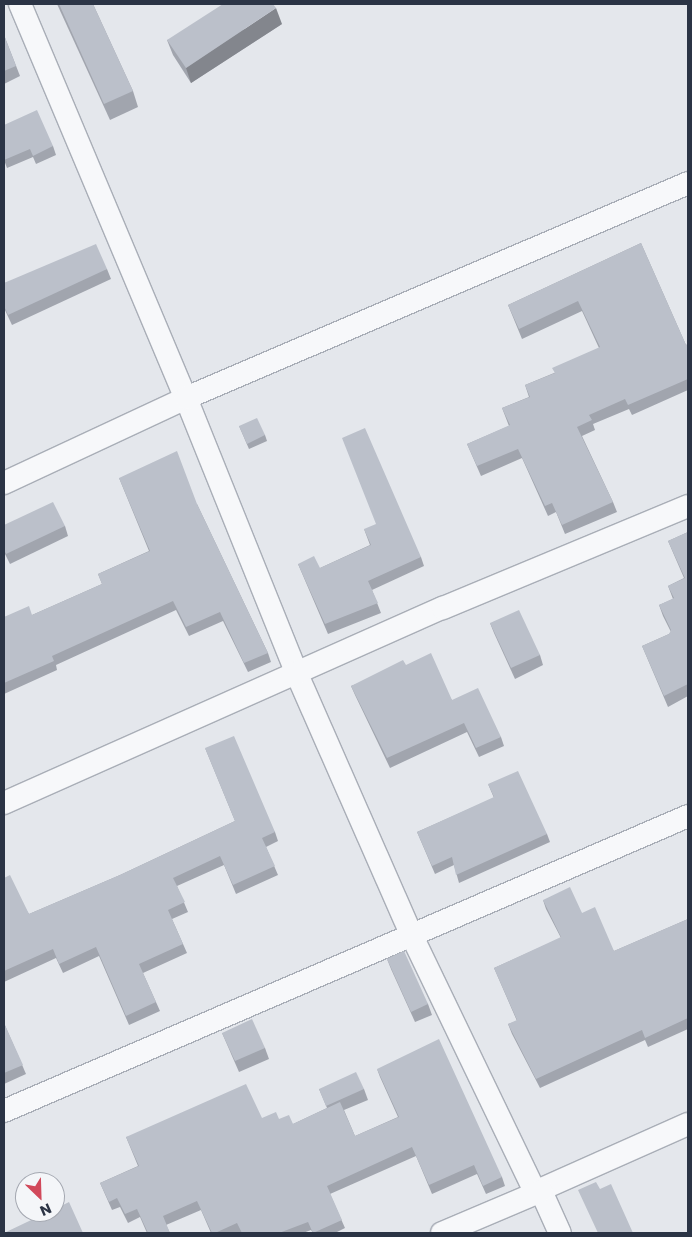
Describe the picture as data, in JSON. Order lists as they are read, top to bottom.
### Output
{
  "north": "bottom right"
}
